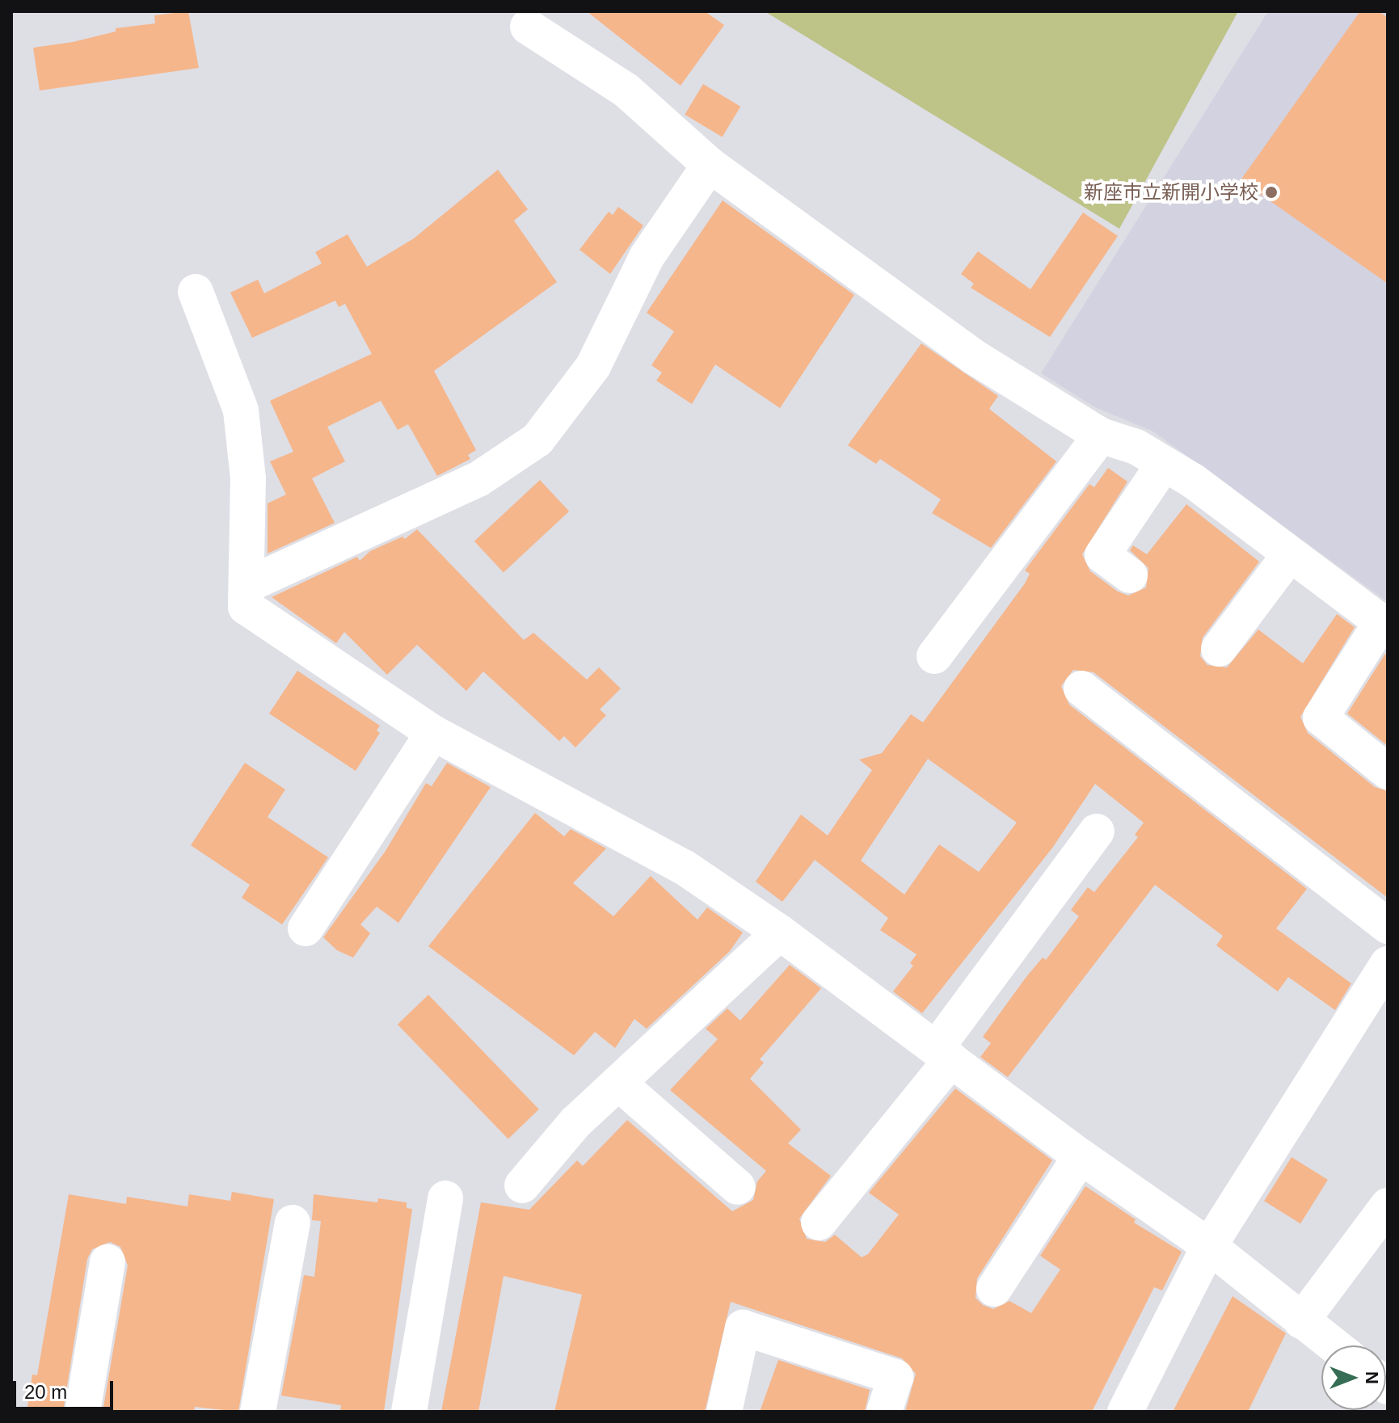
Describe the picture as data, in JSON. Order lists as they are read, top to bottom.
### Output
{
  "places": ["新座市立新開小学校"],
  "scale_bar": "20 m",
  "north": "right"
}
